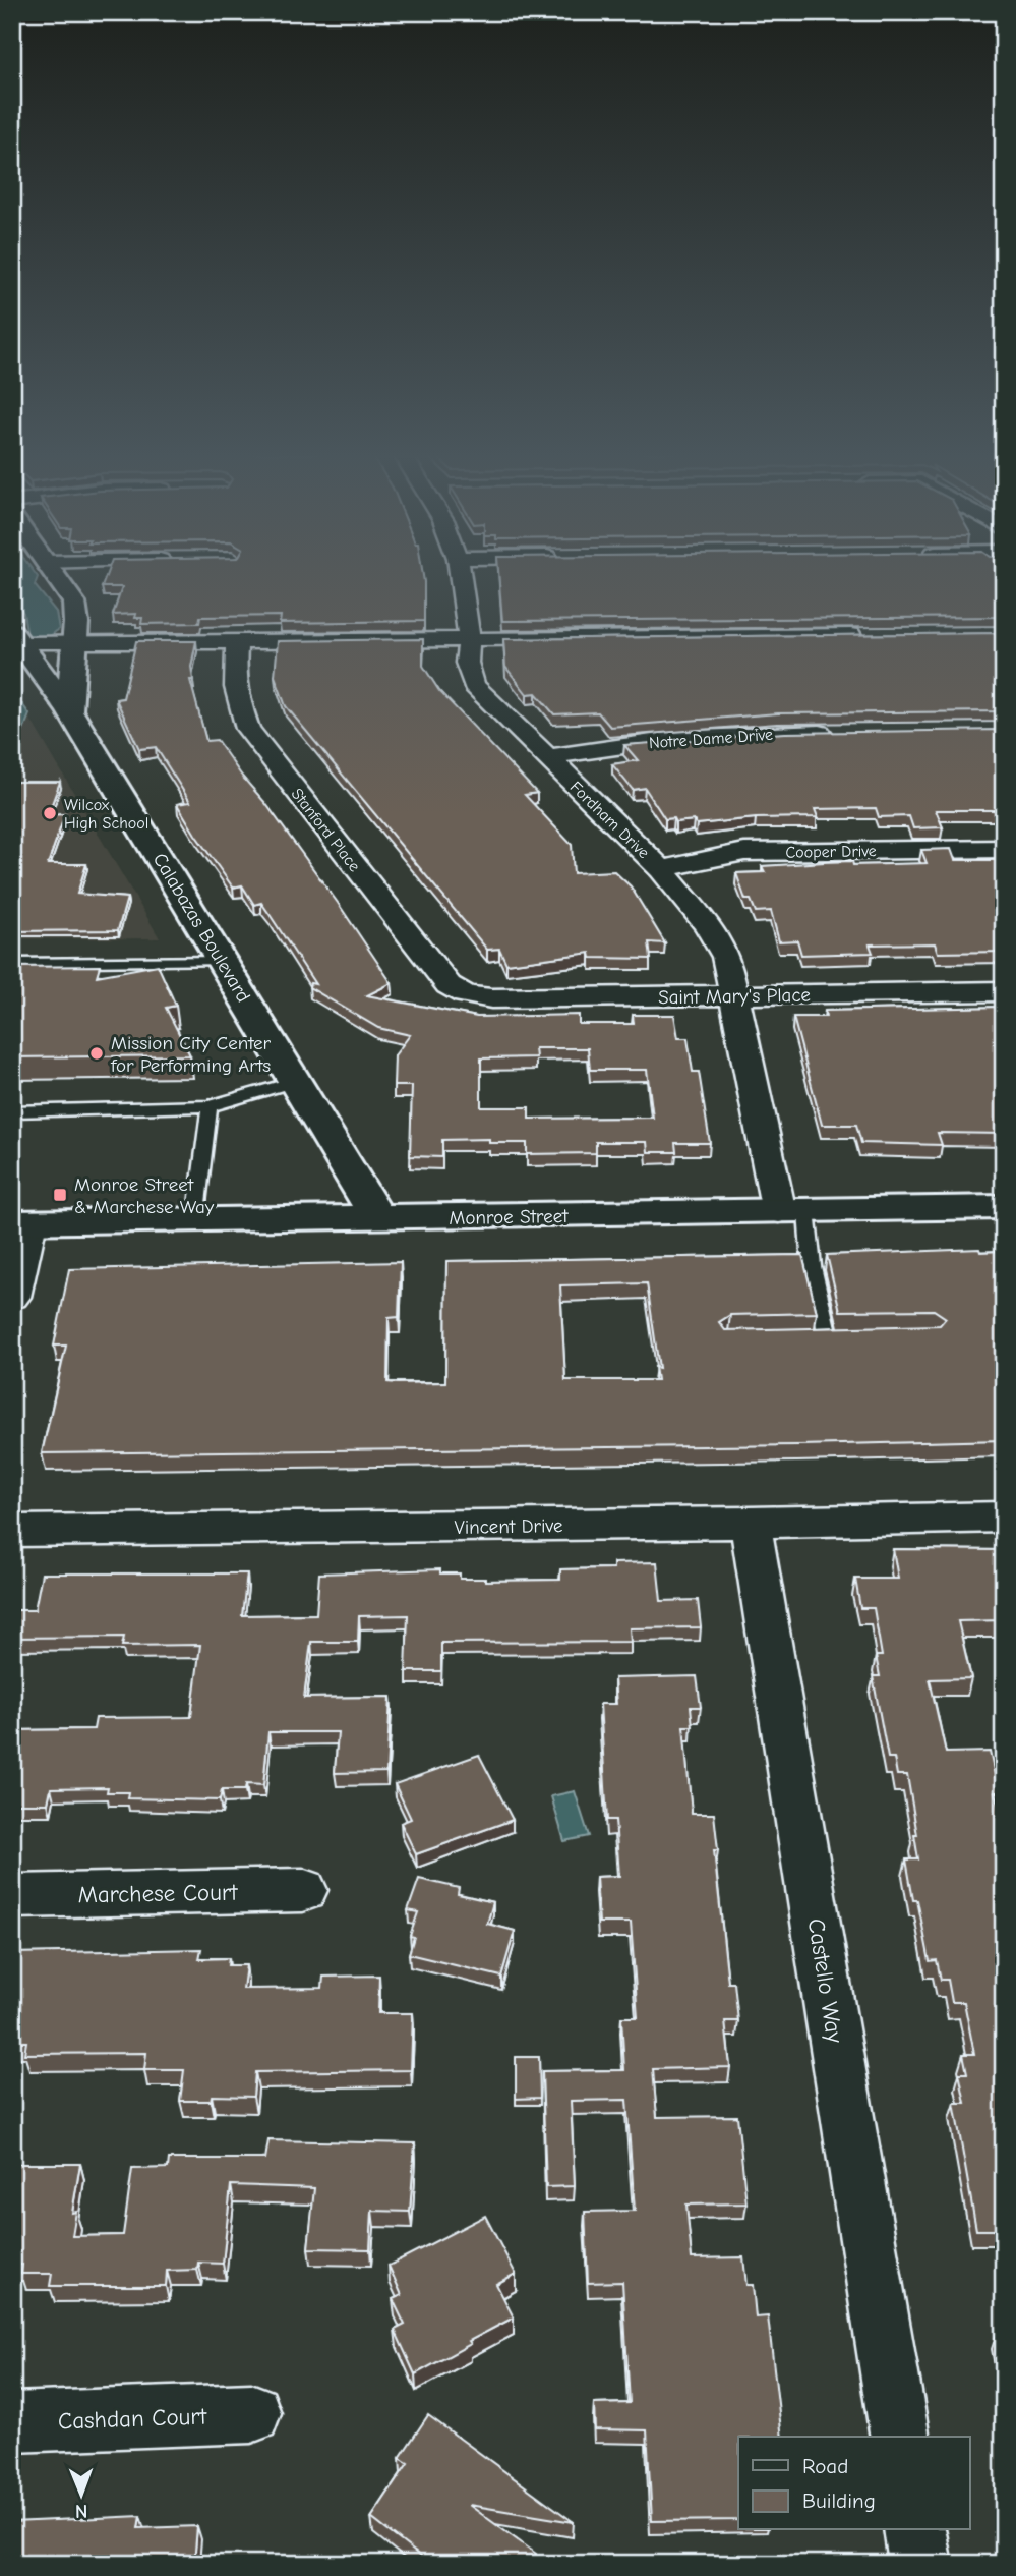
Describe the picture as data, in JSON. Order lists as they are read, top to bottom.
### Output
{
  "streets": {
    "street": [
      "Notre Dame Drive",
      "Fordham Drive",
      "Stanford Place",
      "Cooper Drive",
      "Calabazas Boulevard",
      "Saint Mary's Place",
      "Monroe Street",
      "Vincent Drive",
      "Marchese Court",
      "Castello Way",
      "Cashdan Court"
    ]
  },
  "crossings": [
    ["Notre Dame Drive", "Fordham Drive"],
    ["Fordham Drive", "Cooper Drive"],
    ["Fordham Drive", "Saint Mary's Place"],
    ["Fordham Drive", "Monroe Street"],
    ["Stanford Place", "Saint Mary's Place"],
    ["Calabazas Boulevard", "Monroe Street"],
    ["Vincent Drive", "Castello Way"]
  ],
  "places": {
    "other": ["Wilcox High School", "Mission City Center for Performing Arts"],
    "transit": ["Monroe Street & Marchese Way"]
  },
  "legend": ["Road", "Building"],
  "north": "bottom"
}
